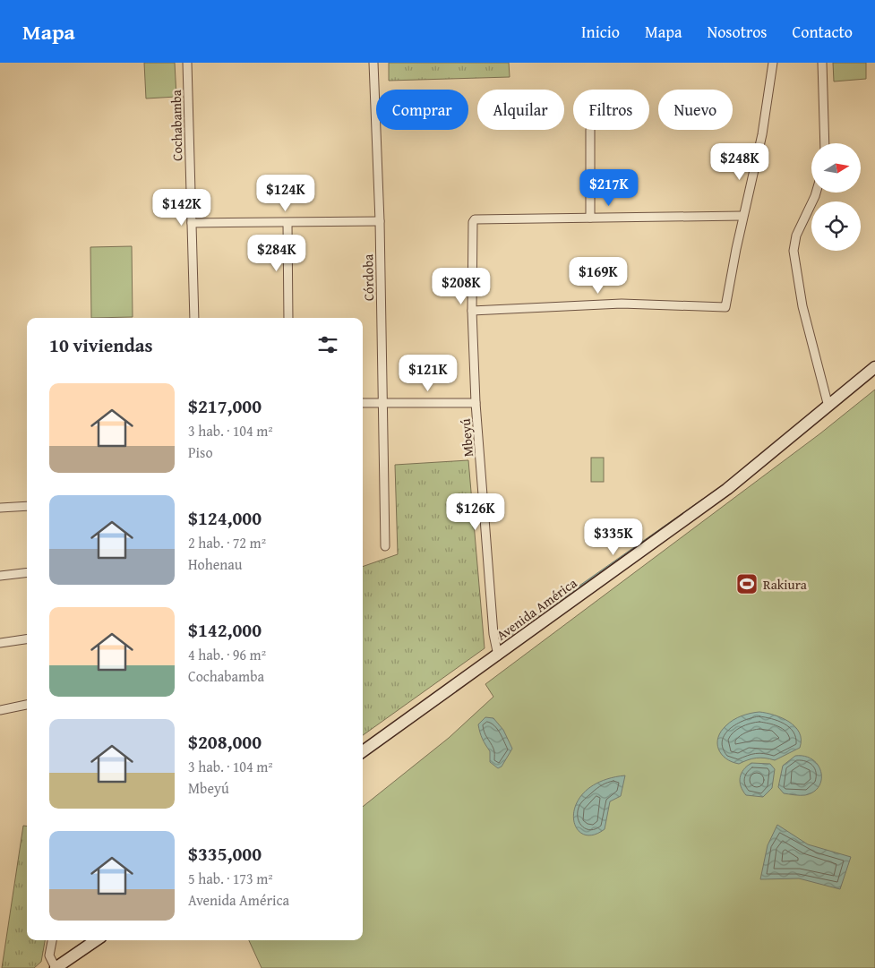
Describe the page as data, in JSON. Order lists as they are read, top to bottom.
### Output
{
  "streets": {
    "main road": ["Avenida América"],
    "street": ["Cochabamba", "Córdoba", "Mbeyú"]
  },
  "crossings": [
    ["Mbeyú", "Avenida América"]
  ],
  "places": {
    "sports": ["Rakiura"]
  },
  "north": "right",
  "page": {
    "header": "Mapa",
    "nav": [
      "Inicio",
      "Mapa",
      "Nosotros",
      "Contacto"
    ],
    "chip": [
      "Comprar",
      "Alquilar",
      "Filtros",
      "Nuevo"
    ],
    "price": [
      "$248K",
      "$217K",
      "$124K",
      "$142K",
      "$284K",
      "$169K",
      "$208K",
      "$121K",
      "$126K",
      "$335K"
    ],
    "heading": "10 viviendas",
    "list": [
      {
        "name": "$217,000",
        "note": "3 hab. · 104 m² · Piso"
      },
      {
        "name": "$124,000",
        "note": "2 hab. · 72 m² · Hohenau"
      },
      {
        "name": "$142,000",
        "note": "4 hab. · 96 m² · Cochabamba"
      },
      {
        "name": "$208,000",
        "note": "3 hab. · 104 m² · Mbeyú"
      },
      {
        "name": "$335,000",
        "note": "5 hab. · 173 m² · Avenida América"
      }
    ]
  }
}
